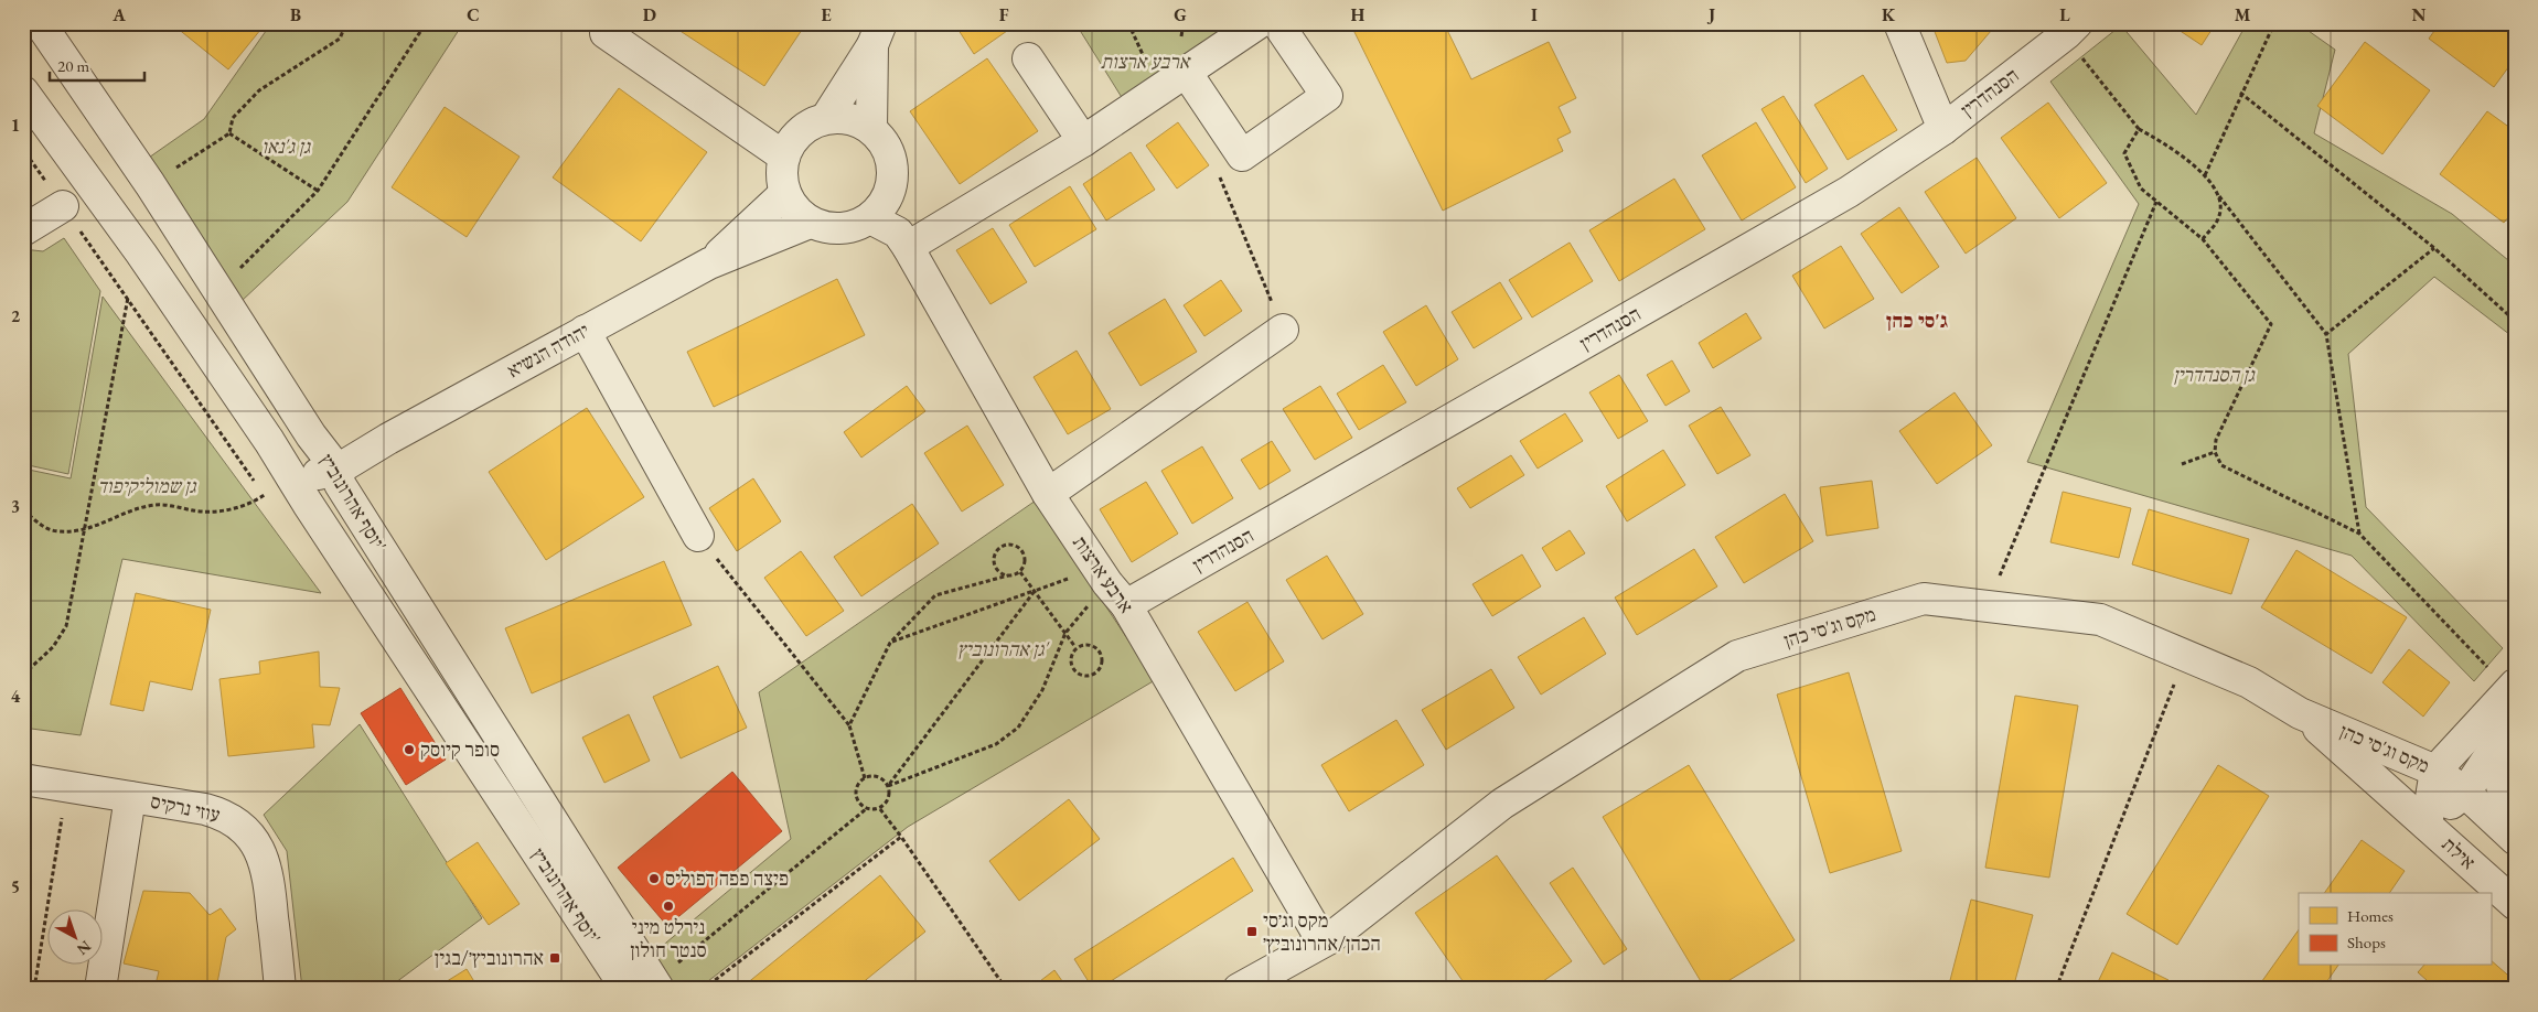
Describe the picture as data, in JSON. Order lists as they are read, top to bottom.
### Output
{
  "streets": {
    "street": [
      "הסנהדרין",
      "יהודה הנשיא",
      "יוסף אהרונוביץ'",
      "ארבע ארצות",
      "מקס וג'סי כהן",
      "עוזי נרקיס",
      "אילת"
    ]
  },
  "crossings": [
    ["הסנהדרין", "ארבע ארצות"],
    ["יהודה הנשיא", "יוסף אהרונוביץ'"],
    ["יהודה הנשיא", "ארבע ארצות"],
    ["ארבע ארצות", "מקס וג'סי כהן"],
    ["מקס וג'סי כהן", "אילת"]
  ],
  "districts": ["ג'סי כהן"],
  "parks": [
    "ארבע ארצות",
    "גן ג'נאו",
    "גן הסנהדרין",
    "גן שמוליקיפוד",
    "גן אהרונוביץ'"
  ],
  "places": {
    "other": ["סופר קיוסק", "פיצה פפה דפוליס", "נירלט מיני סנטר חולון"],
    "transit": ["מקס וג׳סי הכהן/אהרונוביץ׳", "אהרונוביץ׳/בגין"]
  },
  "legend": ["Homes", "Shops"],
  "scale_bar": "20 m",
  "north": "bottom right",
  "grid": {
    "columns": [
      "A",
      "B",
      "C",
      "D",
      "E",
      "F",
      "G",
      "H",
      "I",
      "J",
      "K",
      "L",
      "M",
      "N"
    ],
    "rows": [
      "1",
      "2",
      "3",
      "4",
      "5"
    ]
  }
}
